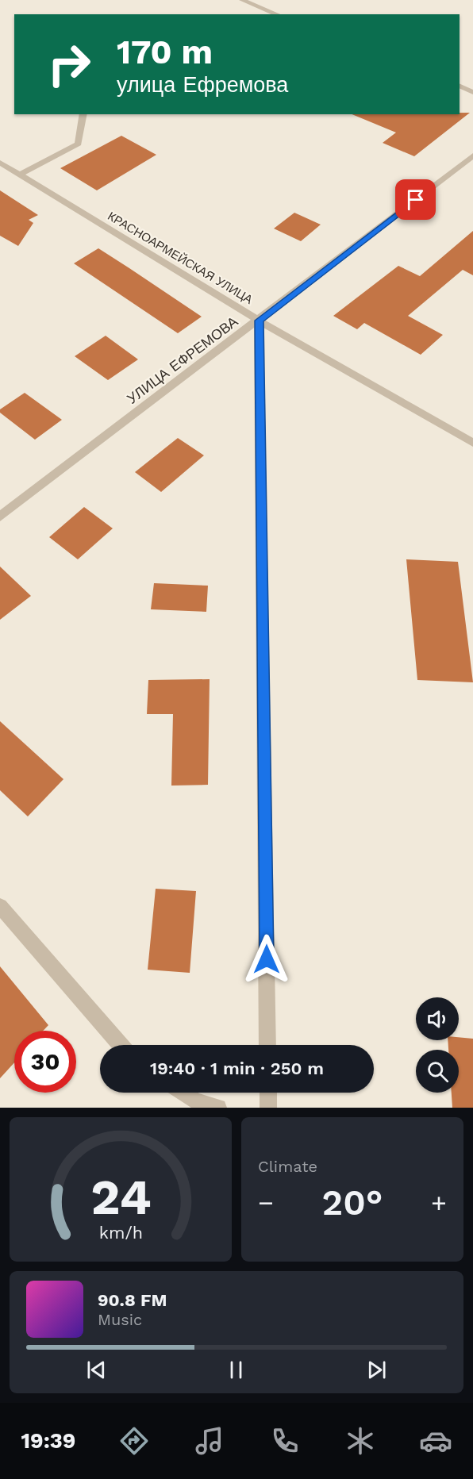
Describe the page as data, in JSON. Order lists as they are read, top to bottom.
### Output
{
  "streets": {
    "street": ["КРАСНОАРМЕЙСКАЯ УЛИЦА", "УЛИЦА ЕФРЕМОВА"]
  },
  "crossings": [
    ["КРАСНОАРМЕЙСКАЯ УЛИЦА", "УЛИЦА ЕФРЕМОВА"]
  ],
  "page": {
    "turn": ["170 m", "улица Ефремова"],
    "limit": "30",
    "trip": "19:40 · 1 min · 250 m",
    "tile": "Climate",
    "heat": ["−", "20°", "+"],
    "song": ["90.8 FM", "Music"],
    "tabs": "19:39",
    "gauge": ["24", "km/h"]
  }
}
